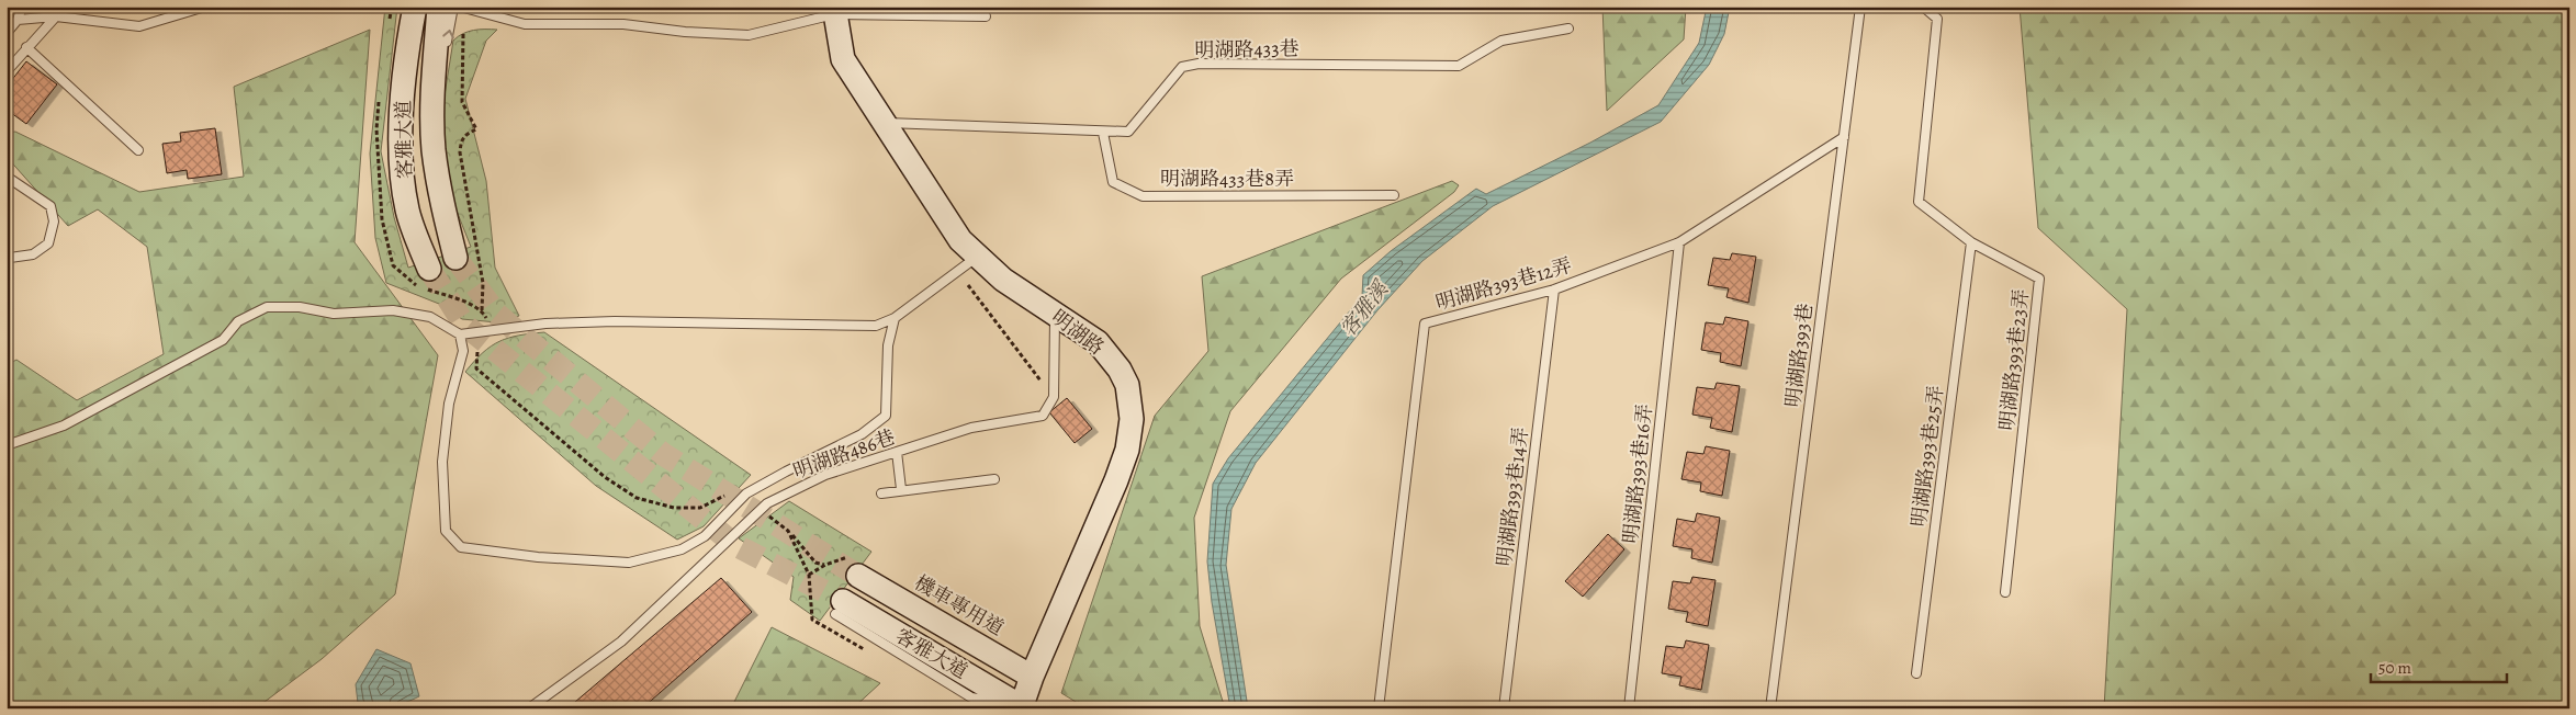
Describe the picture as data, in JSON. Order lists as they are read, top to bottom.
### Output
{
  "streets": {
    "street": ["客雅大道", "明湖路"],
    "lane": [
      "明湖路433巷",
      "明湖路433巷8弄",
      "明湖路393巷12弄",
      "明湖路393巷",
      "明湖路393巷23弄",
      "明湖路486巷",
      "明湖路393巷25弄",
      "明湖路393巷16弄",
      "明湖路393巷14弄"
    ]
  },
  "crossings": [
    ["明湖路433巷", "明湖路433巷8弄"],
    ["明湖路433巷", "明湖路"],
    ["客雅大道", "明湖路"],
    ["明湖路393巷12弄", "明湖路393巷"],
    ["明湖路393巷12弄", "明湖路393巷16弄"],
    ["明湖路393巷12弄", "明湖路393巷14弄"],
    ["明湖路393巷23弄", "明湖路393巷25弄"]
  ],
  "water": ["客雅溪"],
  "scale_bar": "50 m"
}
